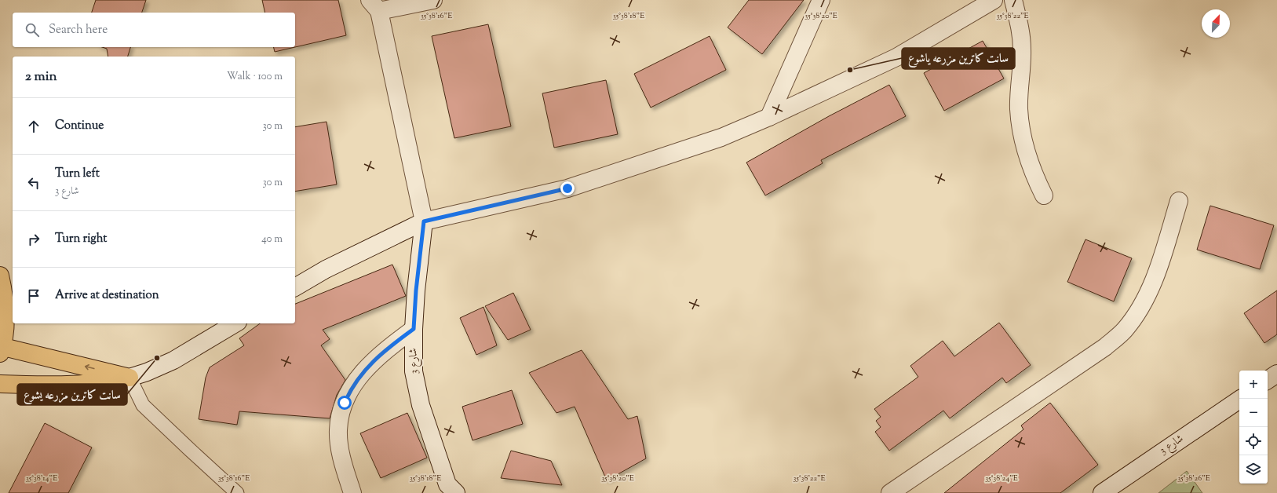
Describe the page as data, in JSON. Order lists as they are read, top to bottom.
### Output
{
  "streets": {
    "street": ["شارع 3"]
  },
  "places": ["سانت كاترين مزرعه ياشوع", "سانت كاترين مزرعه يشوع"],
  "north": "top right",
  "page": {
    "search": "Search here",
    "heading": ["2 min", "Walk · 100 m"],
    "list": [
      ["Continue", "30 m"],
      ["Turn left", "شارع 3", "30 m"],
      ["Turn right", "40 m"],
      "Arrive at destination"
    ],
    "map_buttons": ["+", "−"]
  },
  "coordinates": [
    "35°38'16\"E",
    "35°38'18\"E",
    "35°38'20\"E",
    "35°38'22\"E",
    "35°38'14\"E",
    "35°38'24\"E",
    "35°38'26\"E"
  ]
}
